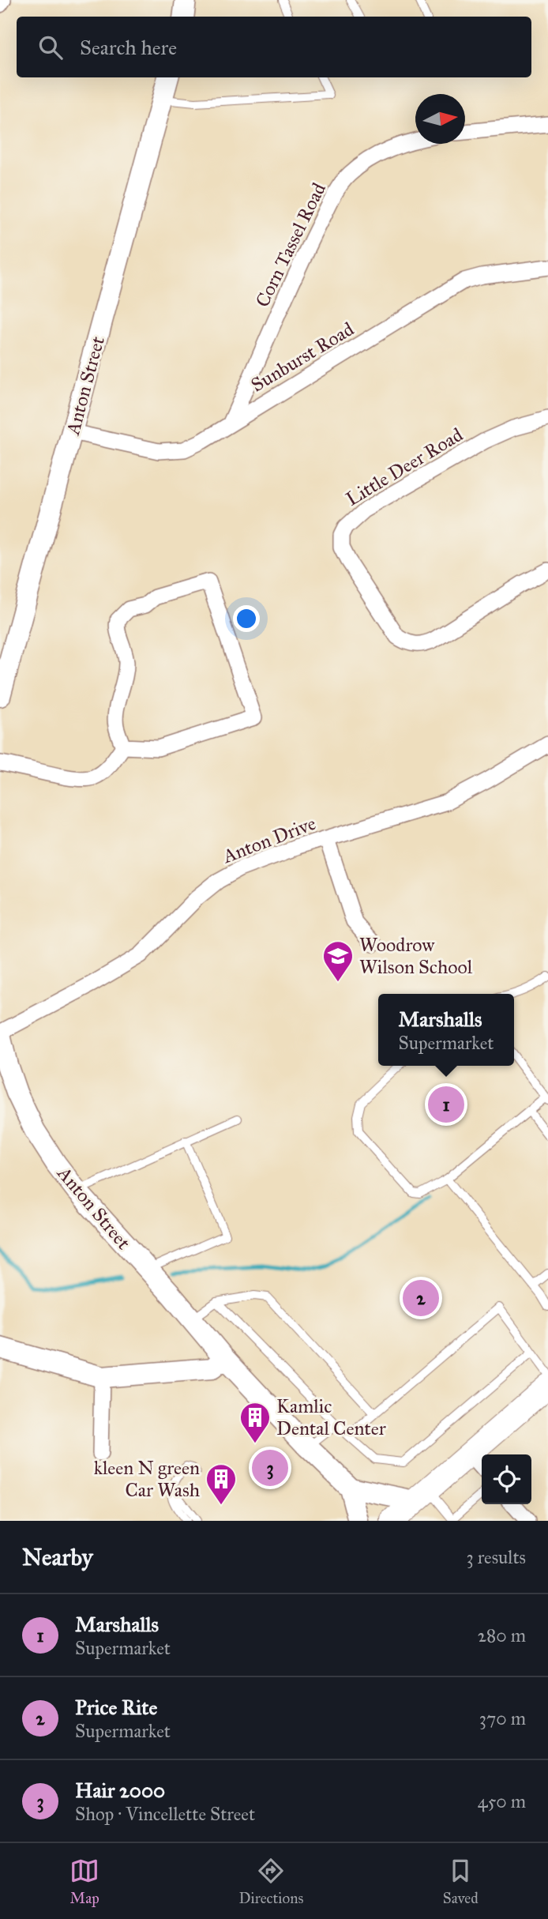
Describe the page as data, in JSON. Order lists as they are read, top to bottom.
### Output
{
  "streets": {
    "street": [
      "Corn Tassel Road",
      "Sunburst Road",
      "Anton Street",
      "Little Deer Road",
      "Anton Drive"
    ]
  },
  "crossings": [
    ["Corn Tassel Road", "Sunburst Road"],
    ["Sunburst Road", "Anton Street"],
    ["Anton Street", "Anton Drive"]
  ],
  "places": {
    "school or university": ["Woodrow Wilson School"],
    "building": ["Kamlic Dental Center", "kleen N green Car Wash"]
  },
  "north": "right",
  "page": {
    "search": "Search here",
    "popup": ["Marshalls", "Supermarket"],
    "pins": ["1", "2", "3"],
    "heading": ["Nearby", "3 results"],
    "list": [
      {
        "mark": "1",
        "name": "Marshalls",
        "note": "Supermarket",
        "value": "280 m"
      },
      {
        "mark": "2",
        "name": "Price Rite",
        "note": "Supermarket",
        "value": "370 m"
      },
      {
        "mark": "3",
        "name": "Hair 2000",
        "note": "Shop · Vincellette Street",
        "value": "450 m"
      }
    ],
    "nav": ["Map", "Directions", "Saved"]
  }
}
